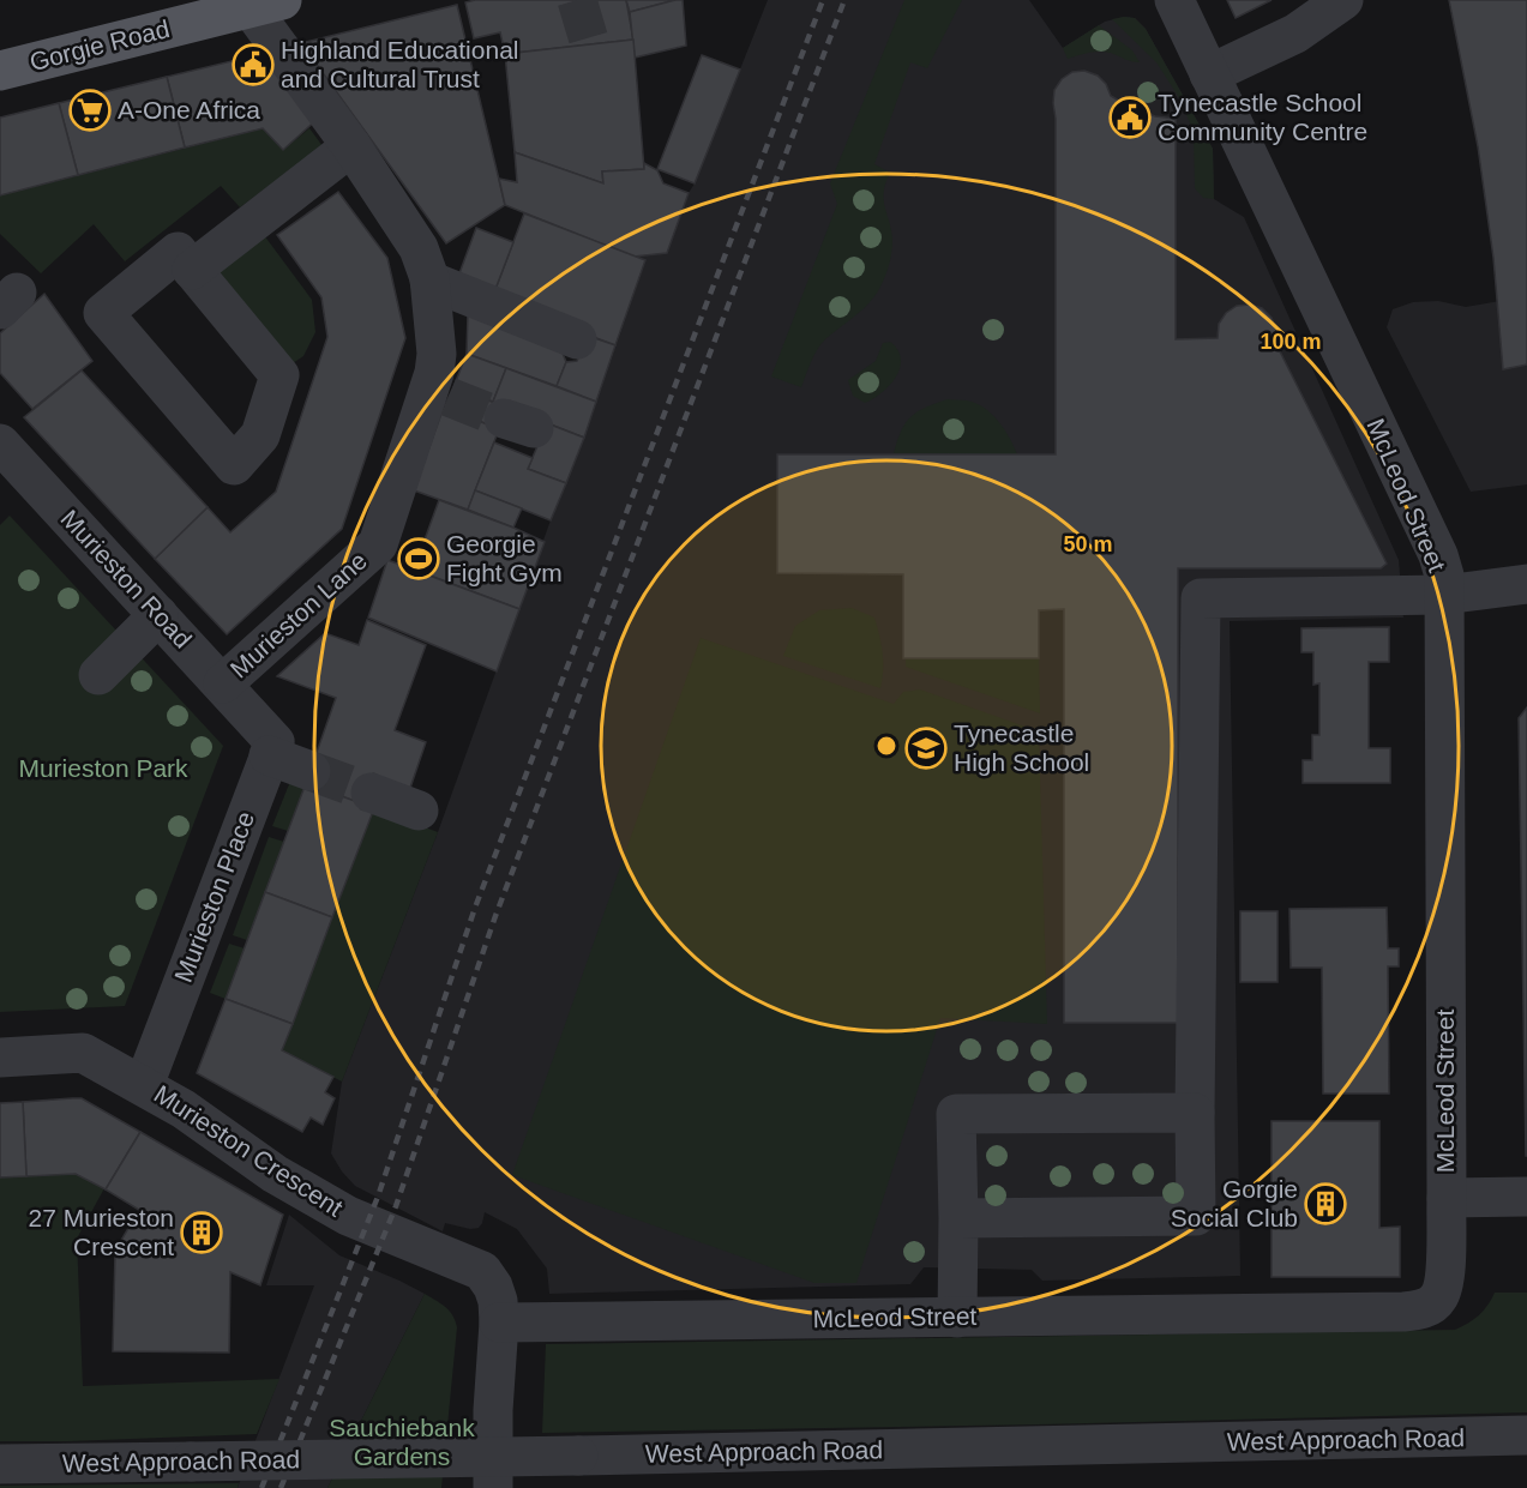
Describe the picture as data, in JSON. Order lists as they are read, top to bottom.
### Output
{
  "streets": {
    "main road": ["Gorgie Road"],
    "street": [
      "McLeod Street",
      "Murieston Road",
      "Murieston Lane",
      "Murieston Place",
      "Murieston Crescent",
      "West Approach Road"
    ]
  },
  "crossings": [
    ["Gorgie Road", "Murieston Lane"],
    ["McLeod Street", "Murieston Crescent"],
    ["Murieston Road", "Murieston Lane"],
    ["Murieston Road", "Murieston Place"],
    ["Murieston Place", "Murieston Crescent"]
  ],
  "parks": ["Murieston Park", "Sauchiebank Gardens"],
  "places": {
    "public building": ["Highland Educational and Cultural Trust", "Tynecastle School Community Centre"],
    "supermarket": ["A-One Africa"],
    "sports": ["Georgie Fight Gym"],
    "school or university": ["Tynecastle High School"],
    "building": ["Gorgie Social Club", "27 Murieston Crescent"]
  },
  "rings": ["100 m", "50 m"]
}
